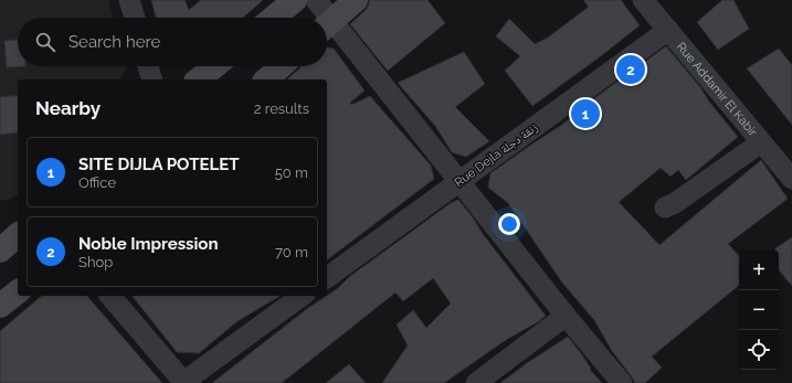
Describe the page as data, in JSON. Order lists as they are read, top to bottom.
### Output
{
  "streets": {
    "street": ["Rue Addamir El Kabir", "Rue Dejla زنقة دجلة"]
  },
  "crossings": [
    ["Rue Addamir El Kabir", "Rue Dejla زنقة دجلة"]
  ],
  "page": {
    "search": "Search here",
    "pins": ["2", "1"],
    "heading": ["Nearby", "2 results"],
    "list": [
      {
        "mark": "1",
        "name": "SITE DIJLA POTELET",
        "note": "Office",
        "value": "50 m"
      },
      {
        "mark": "2",
        "name": "Noble Impression",
        "note": "Shop",
        "value": "70 m"
      }
    ],
    "map_buttons": ["+", "−"]
  }
}
